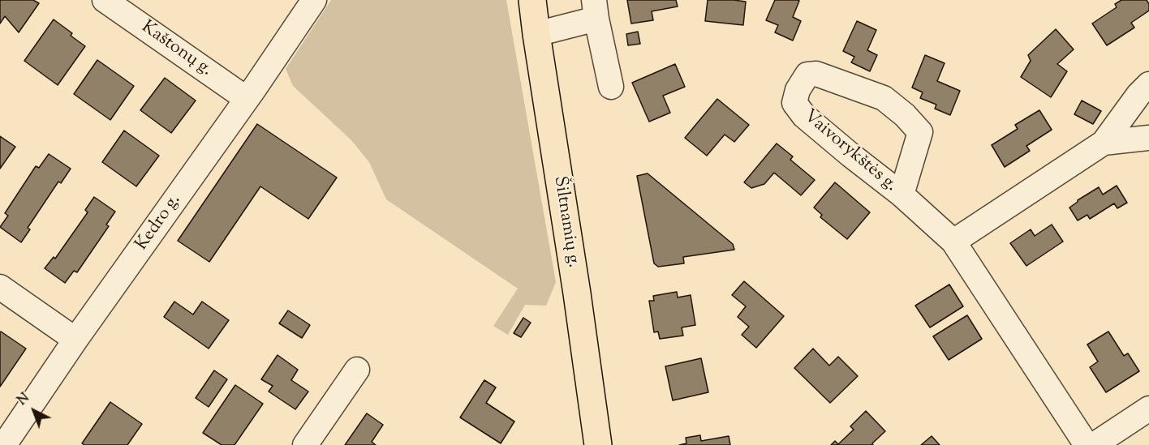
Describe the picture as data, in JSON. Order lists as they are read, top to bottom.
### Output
{
  "streets": {
    "main road": ["Šiltnamių g."],
    "street": ["Kaštonų g.", "Vaivorykštės g.", "Kedro g."]
  },
  "crossings": [
    ["Kaštonų g.", "Kedro g."]
  ],
  "north": "top left"
}
